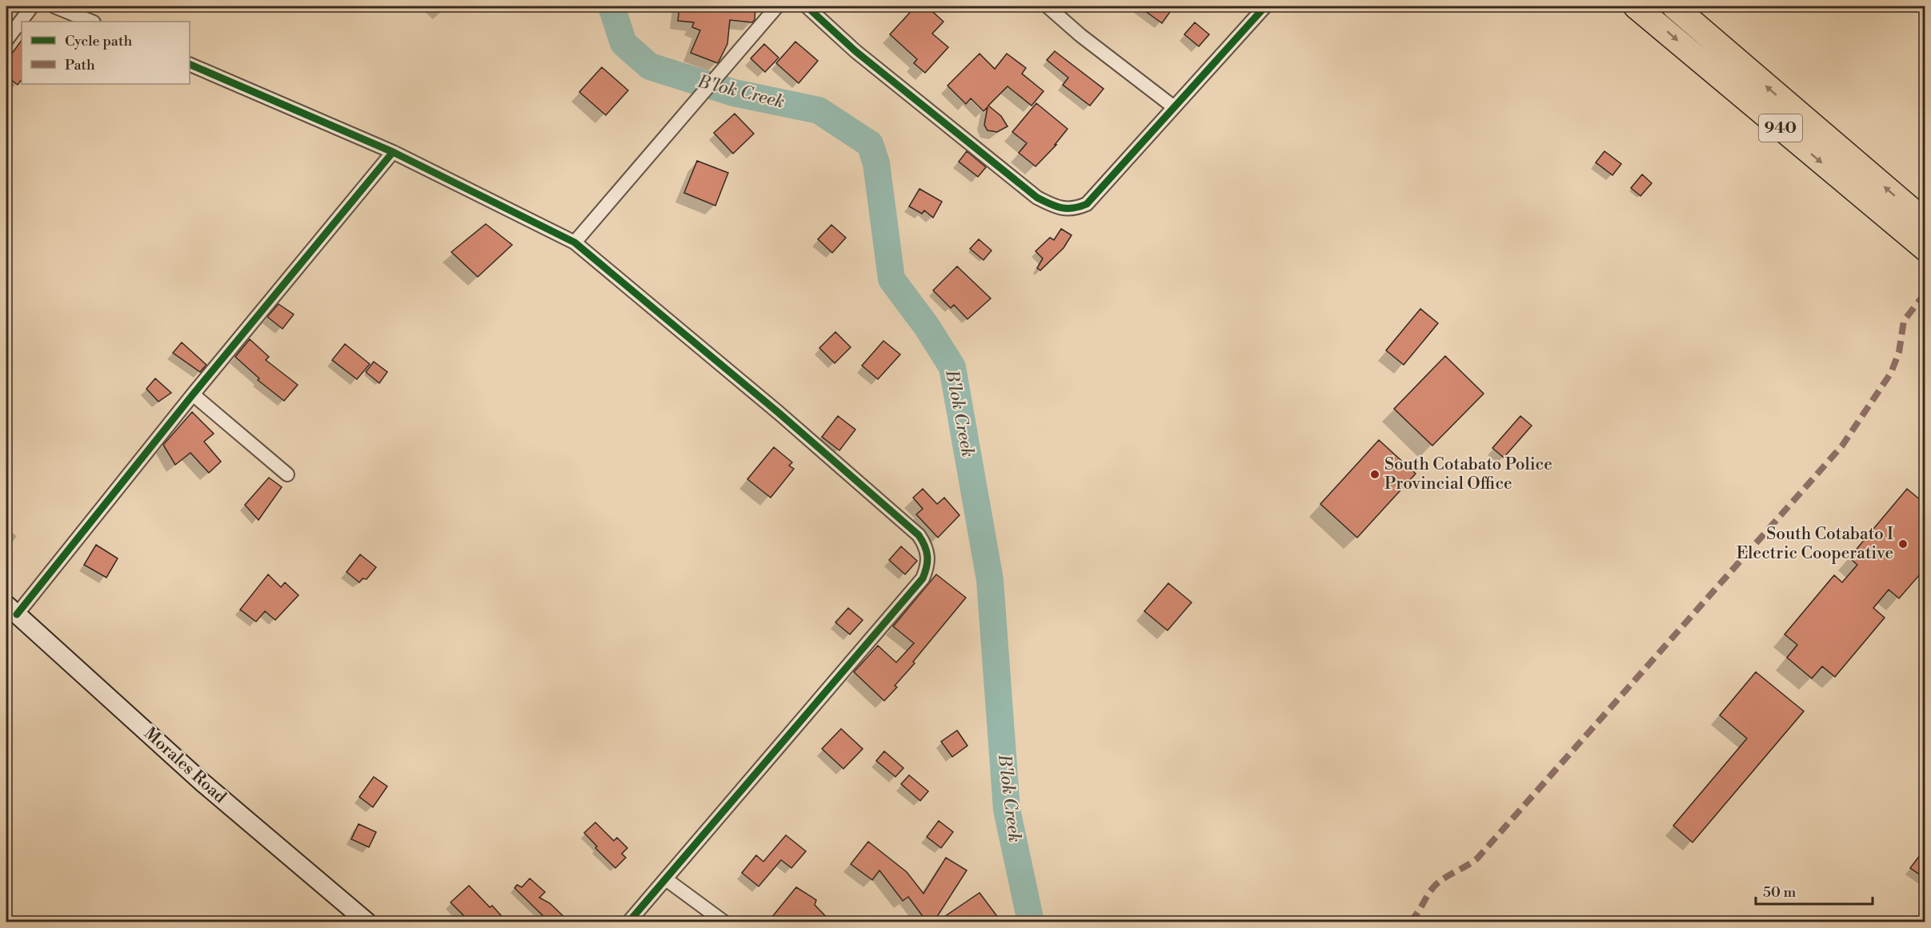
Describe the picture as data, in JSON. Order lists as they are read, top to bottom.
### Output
{
  "streets": {
    "highway": ["940"],
    "street": ["Morales Road"]
  },
  "water": ["B'lok Creek"],
  "places": ["South Cotabato Police Provincial Office", "South Cotabato I Electric Cooperative"],
  "legend": ["Cycle path", "Path"],
  "scale_bar": "50 m"
}
